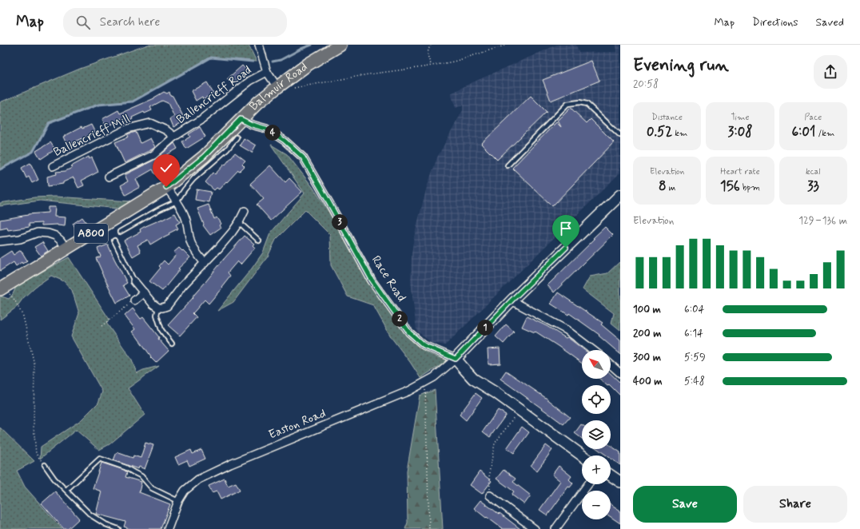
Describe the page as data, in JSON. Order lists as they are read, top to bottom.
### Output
{
  "streets": {
    "main road": ["Balmuir Road", "A800"],
    "street": [
      "Ballencrieff Road",
      "Ballencrieff Mill",
      "Race Road",
      "Easton Road"
    ]
  },
  "crossings": [
    ["Balmuir Road", "A800"],
    ["Balmuir Road", "Race Road"],
    ["Ballencrieff Road", "Ballencrieff Mill"],
    ["Race Road", "Easton Road"]
  ],
  "north": "top left",
  "page": {
    "header": "Map",
    "search": "Search here",
    "nav": ["Map", "Directions", "Saved"],
    "heading": ["Evening run", "20:58"],
    "stats": [
      ["Distance", "0.52 km"],
      ["Time", "3:08"],
      ["Pace", "6:01 /km"],
      ["Elevation", "8 m"],
      ["Heart rate", "156 bpm"],
      ["kcal", "33"]
    ],
    "pins": [
      "4",
      "3",
      "2",
      "1"
    ],
    "chart": ["Elevation", "129–136 m"],
    "list": [
      {
        "name": "100 m",
        "note": "6:04"
      },
      {
        "name": "200 m",
        "note": "6:14"
      },
      {
        "name": "300 m",
        "note": "5:59"
      },
      {
        "name": "400 m",
        "note": "5:48"
      }
    ],
    "map_buttons": ["+", "−"],
    "buttons": ["Save", "Share"]
  }
}
